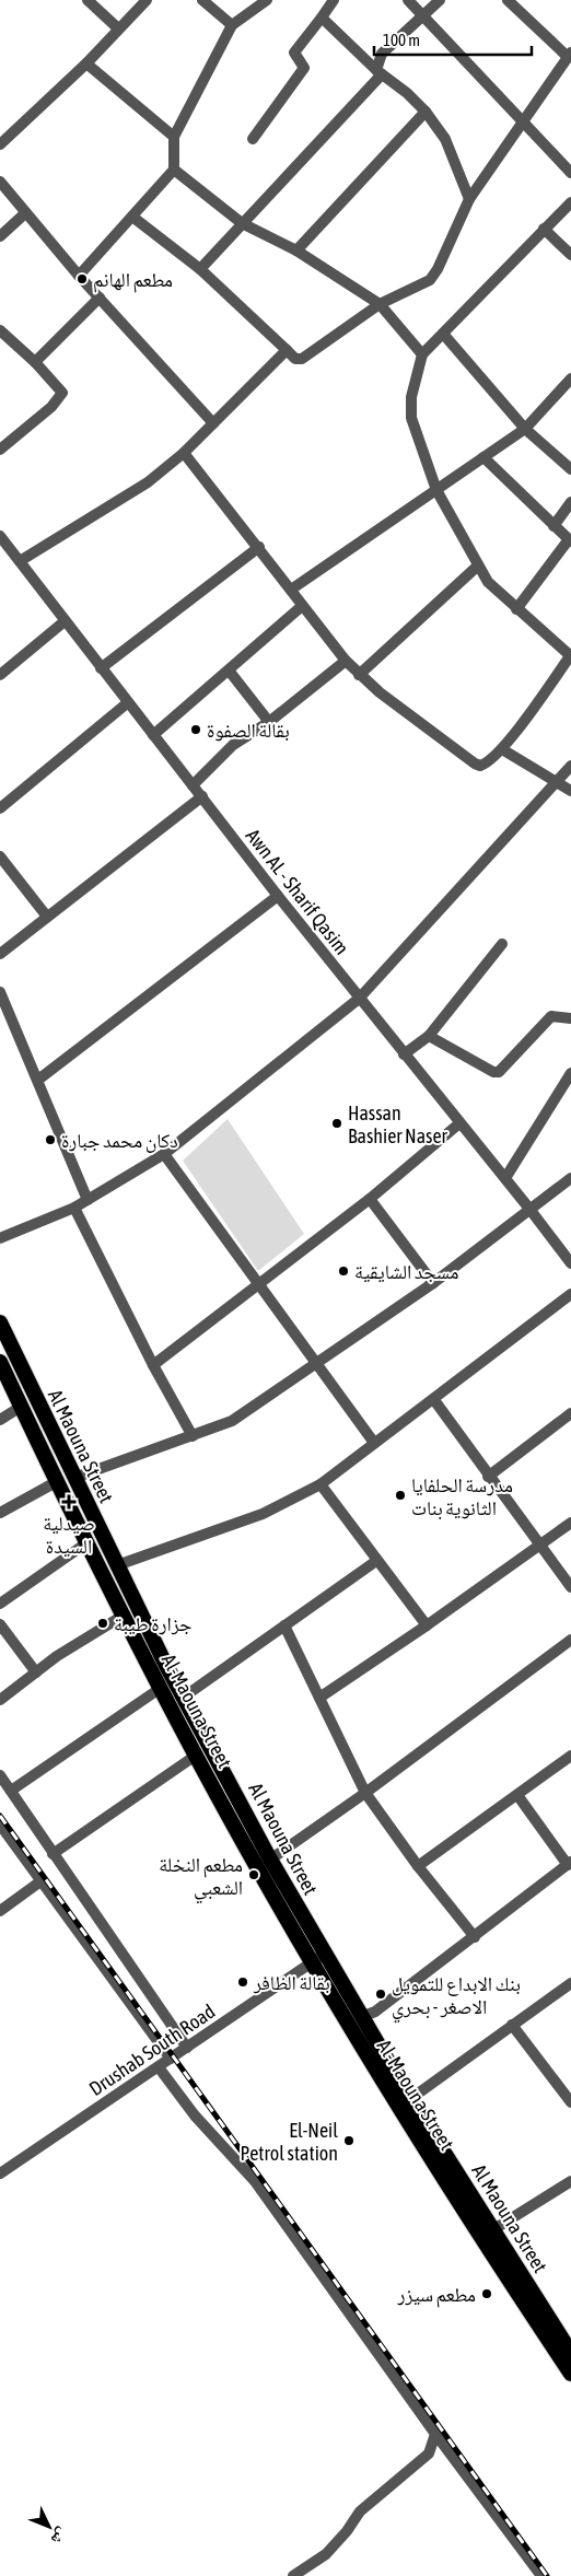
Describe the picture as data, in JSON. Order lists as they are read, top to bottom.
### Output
{
  "streets": {
    "highway": ["Al Maouna Street", "Al-Maouna Street"],
    "street": ["Awn AL - Sharif Qasim", "Drushab South Road"]
  },
  "crossings": [
    ["Al Maouna Street", "Al-Maouna Street"],
    ["Al Maouna Street", "Drushab South Road"],
    ["Al-Maouna Street", "Drushab South Road"]
  ],
  "places": {
    "other": [
      "مطعم الهانم",
      "بقالة الصفوة",
      "Hassan Bashier Naser",
      "دكان محمد جبارة",
      "مسجد الشايقية",
      "مدرسة الحلفايا الثانوية بنات",
      "جزارة طيبة",
      "مطعم النخلة الشعبي",
      "بقالة الظافر",
      "بنك الابداع للتمويل الاصغر - بحري",
      "El-Neil Petrol station",
      "مطعم سيزر"
    ],
    "health": ["صيدلية السيدة"]
  },
  "scale_bar": "100 m",
  "north": "bottom right"
}
